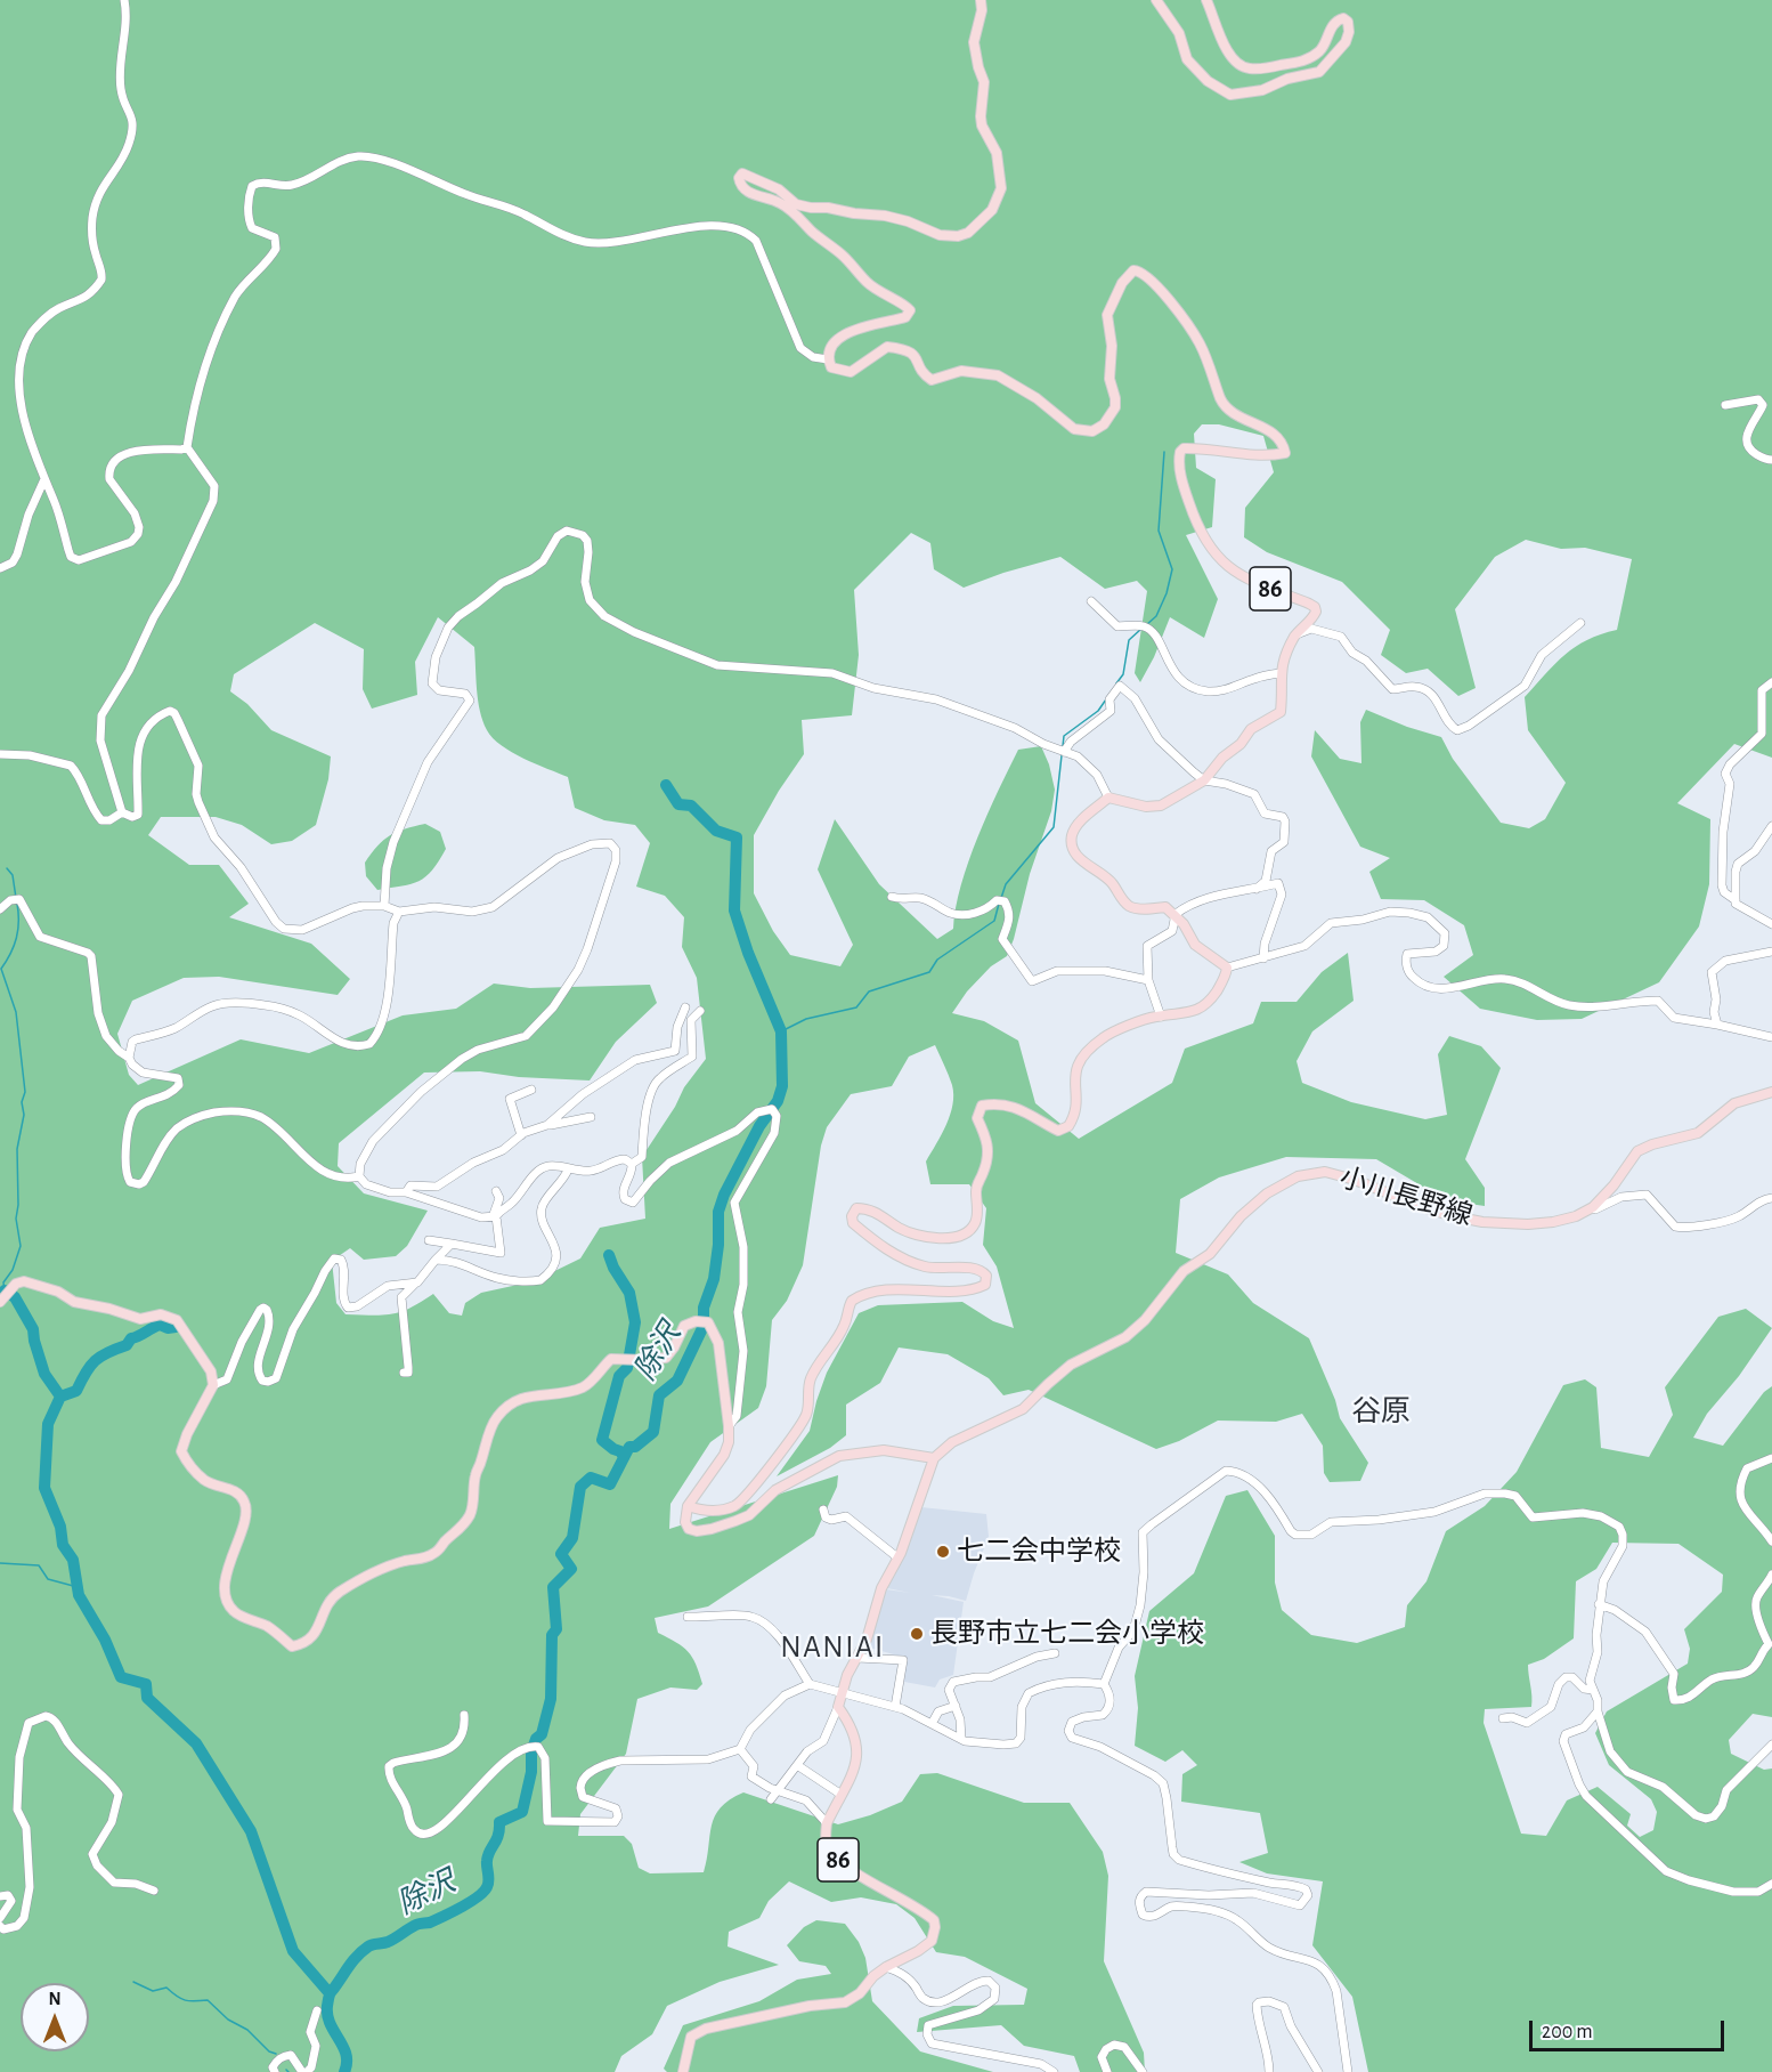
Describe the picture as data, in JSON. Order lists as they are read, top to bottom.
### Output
{
  "streets": {
    "main road": ["86", "小川長野線"]
  },
  "districts": ["谷原", "NANIAI"],
  "water": ["除沢"],
  "places": ["七二会中学校", "長野市立七二会小学校"],
  "scale_bar": "200 m",
  "north": "top"
}
